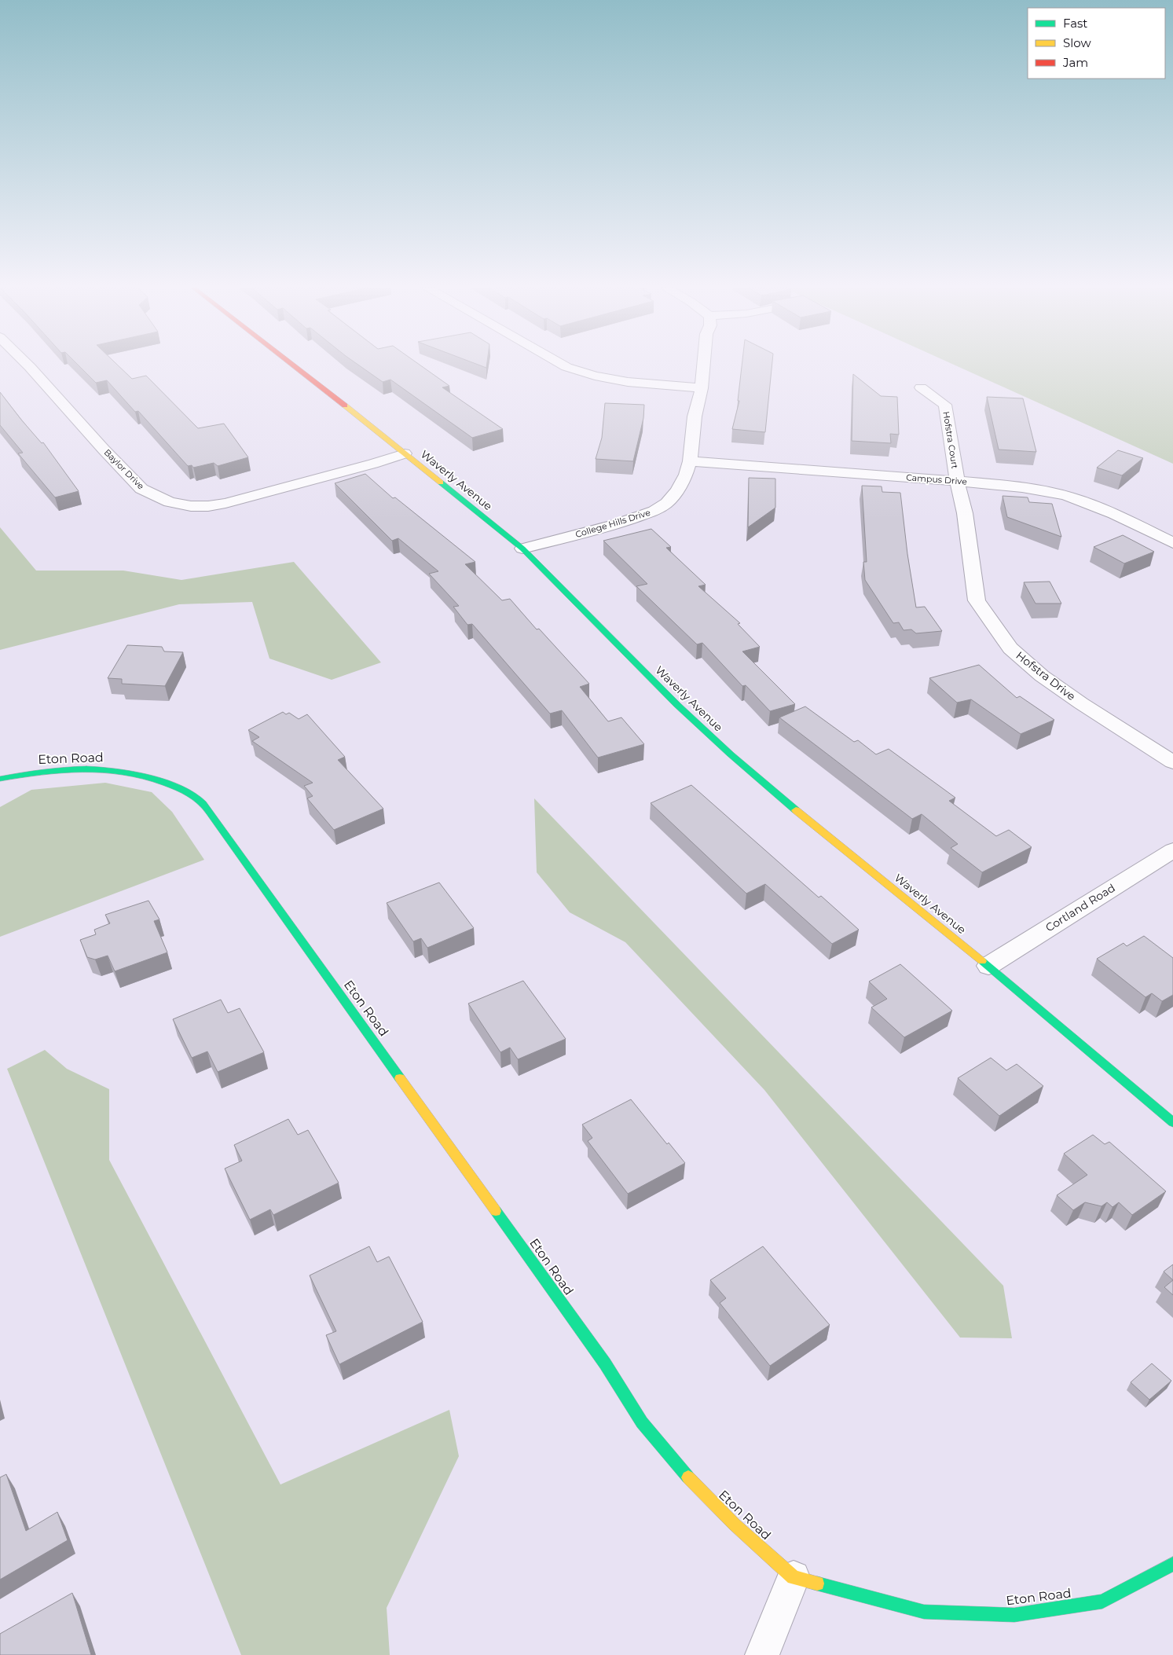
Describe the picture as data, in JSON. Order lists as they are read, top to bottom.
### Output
{
  "streets": {
    "street": [
      "Hofstra Court",
      "Baylor Drive",
      "Campus Drive",
      "Waverly Avenue",
      "College Hills Drive",
      "Hofstra Drive",
      "Eton Road",
      "Cortland Road"
    ]
  },
  "crossings": [
    ["Hofstra Court", "Campus Drive"],
    ["Hofstra Court", "Hofstra Drive"],
    ["Baylor Drive", "Waverly Avenue"],
    ["Campus Drive", "College Hills Drive"],
    ["Campus Drive", "Hofstra Drive"],
    ["Waverly Avenue", "College Hills Drive"],
    ["Waverly Avenue", "Cortland Road"]
  ],
  "legend": ["Fast", "Slow", "Jam"]
}
